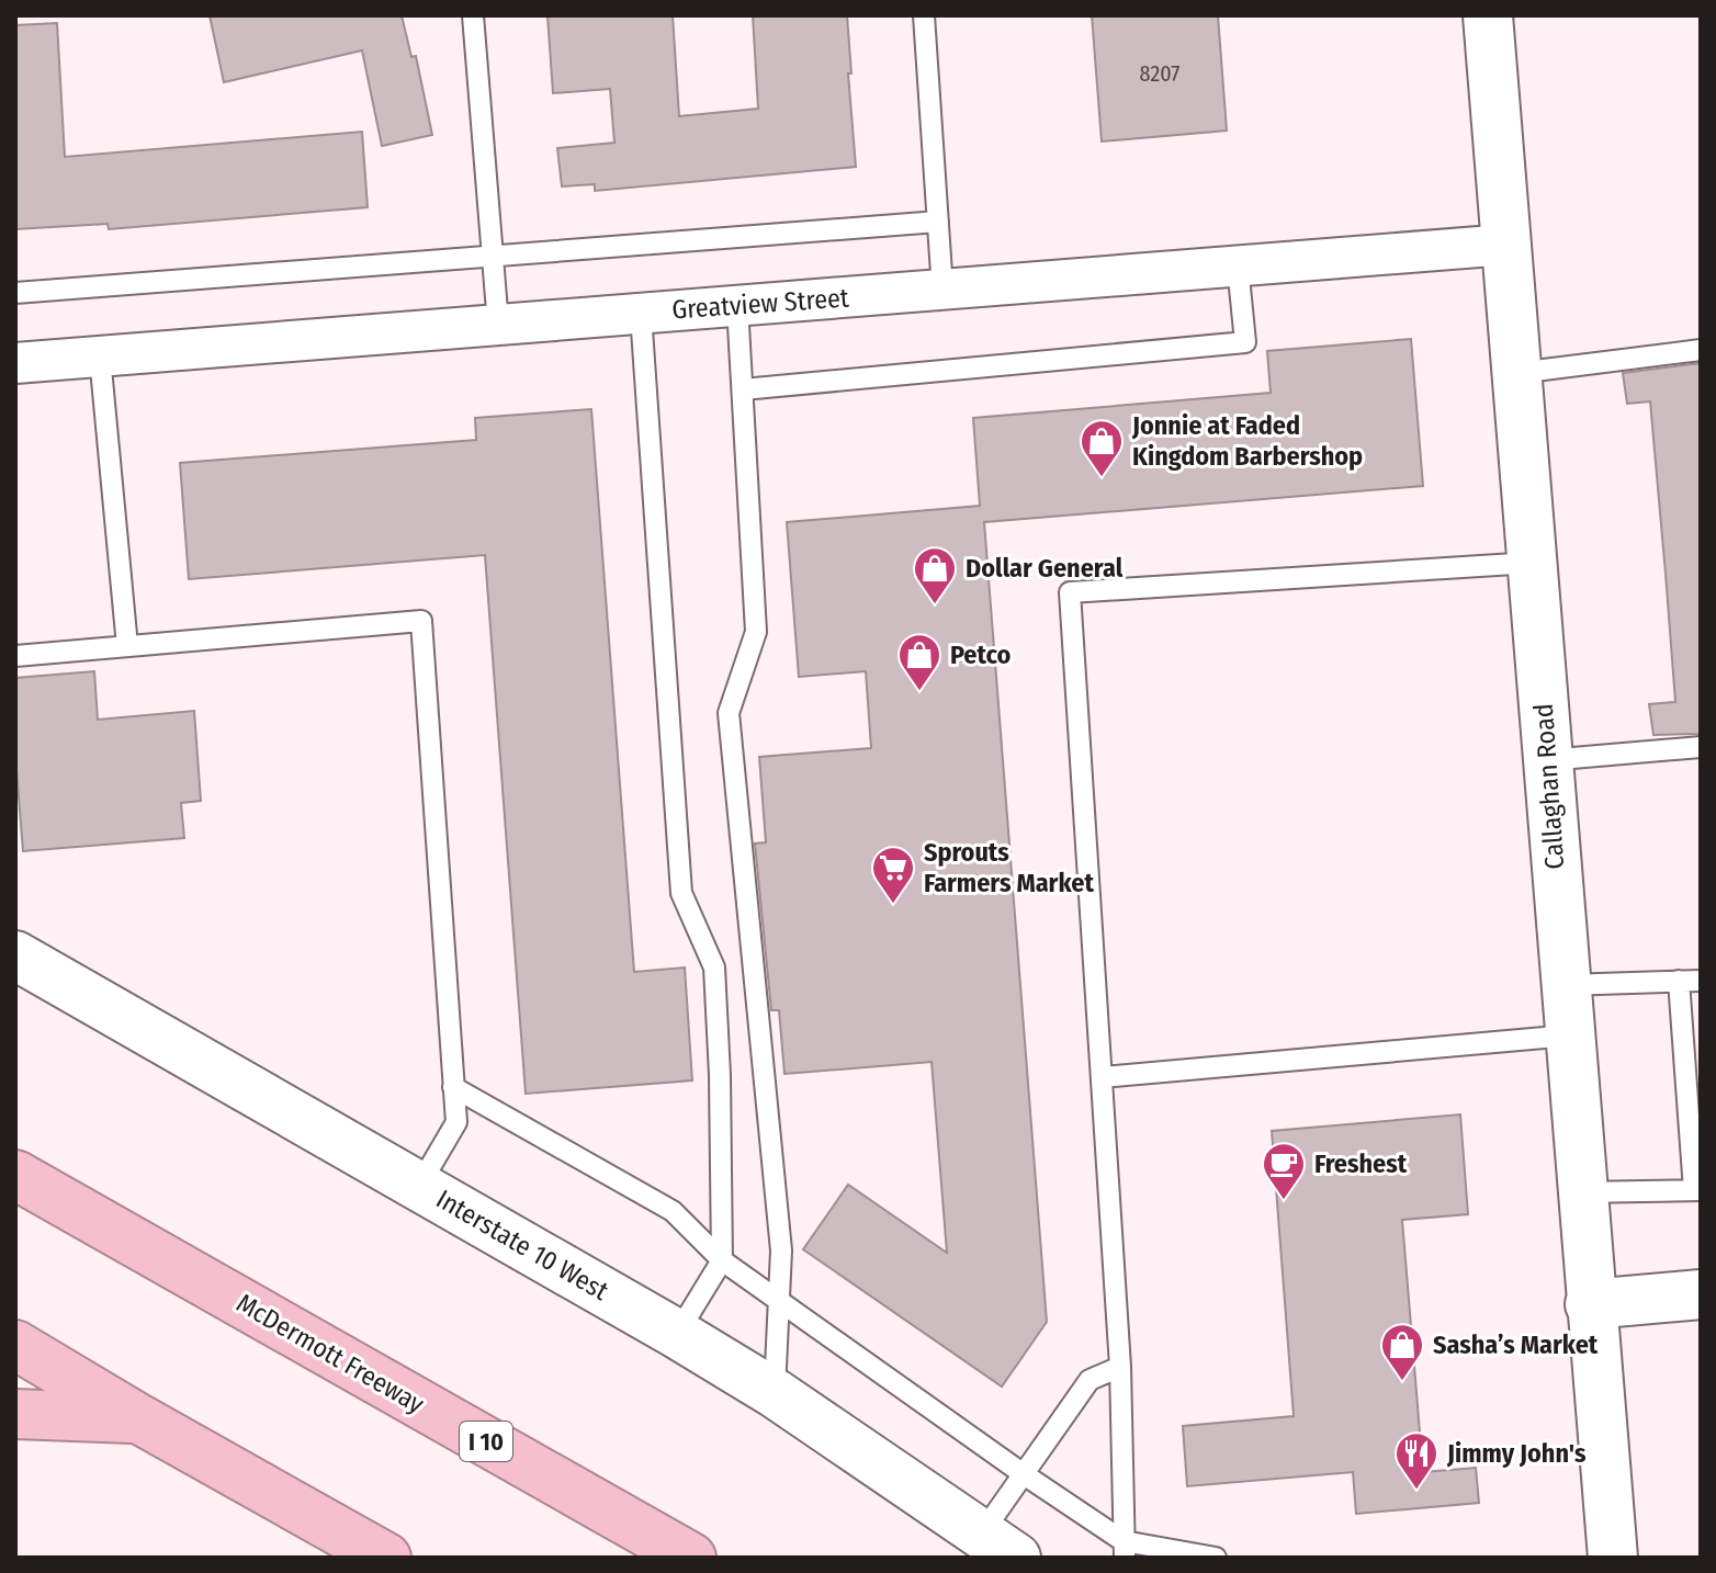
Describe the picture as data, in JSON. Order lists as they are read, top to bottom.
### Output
{
  "streets": {
    "highway": ["McDermott Freeway", "I 10"],
    "main road": ["Callaghan Road", "Interstate 10 West"],
    "street": ["Greatview Street"]
  },
  "crossings": [
    ["Greatview Street", "Callaghan Road"]
  ],
  "places": {
    "shop": [
      "Jonnie at Faded Kingdom Barbershop",
      "Dollar General",
      "Petco",
      "Sasha’s Market"
    ],
    "supermarket": ["Sprouts Farmers Market"],
    "cafe": ["Freshest"],
    "restaurant": ["Jimmy John's"]
  },
  "house_numbers": ["8207"]
}
